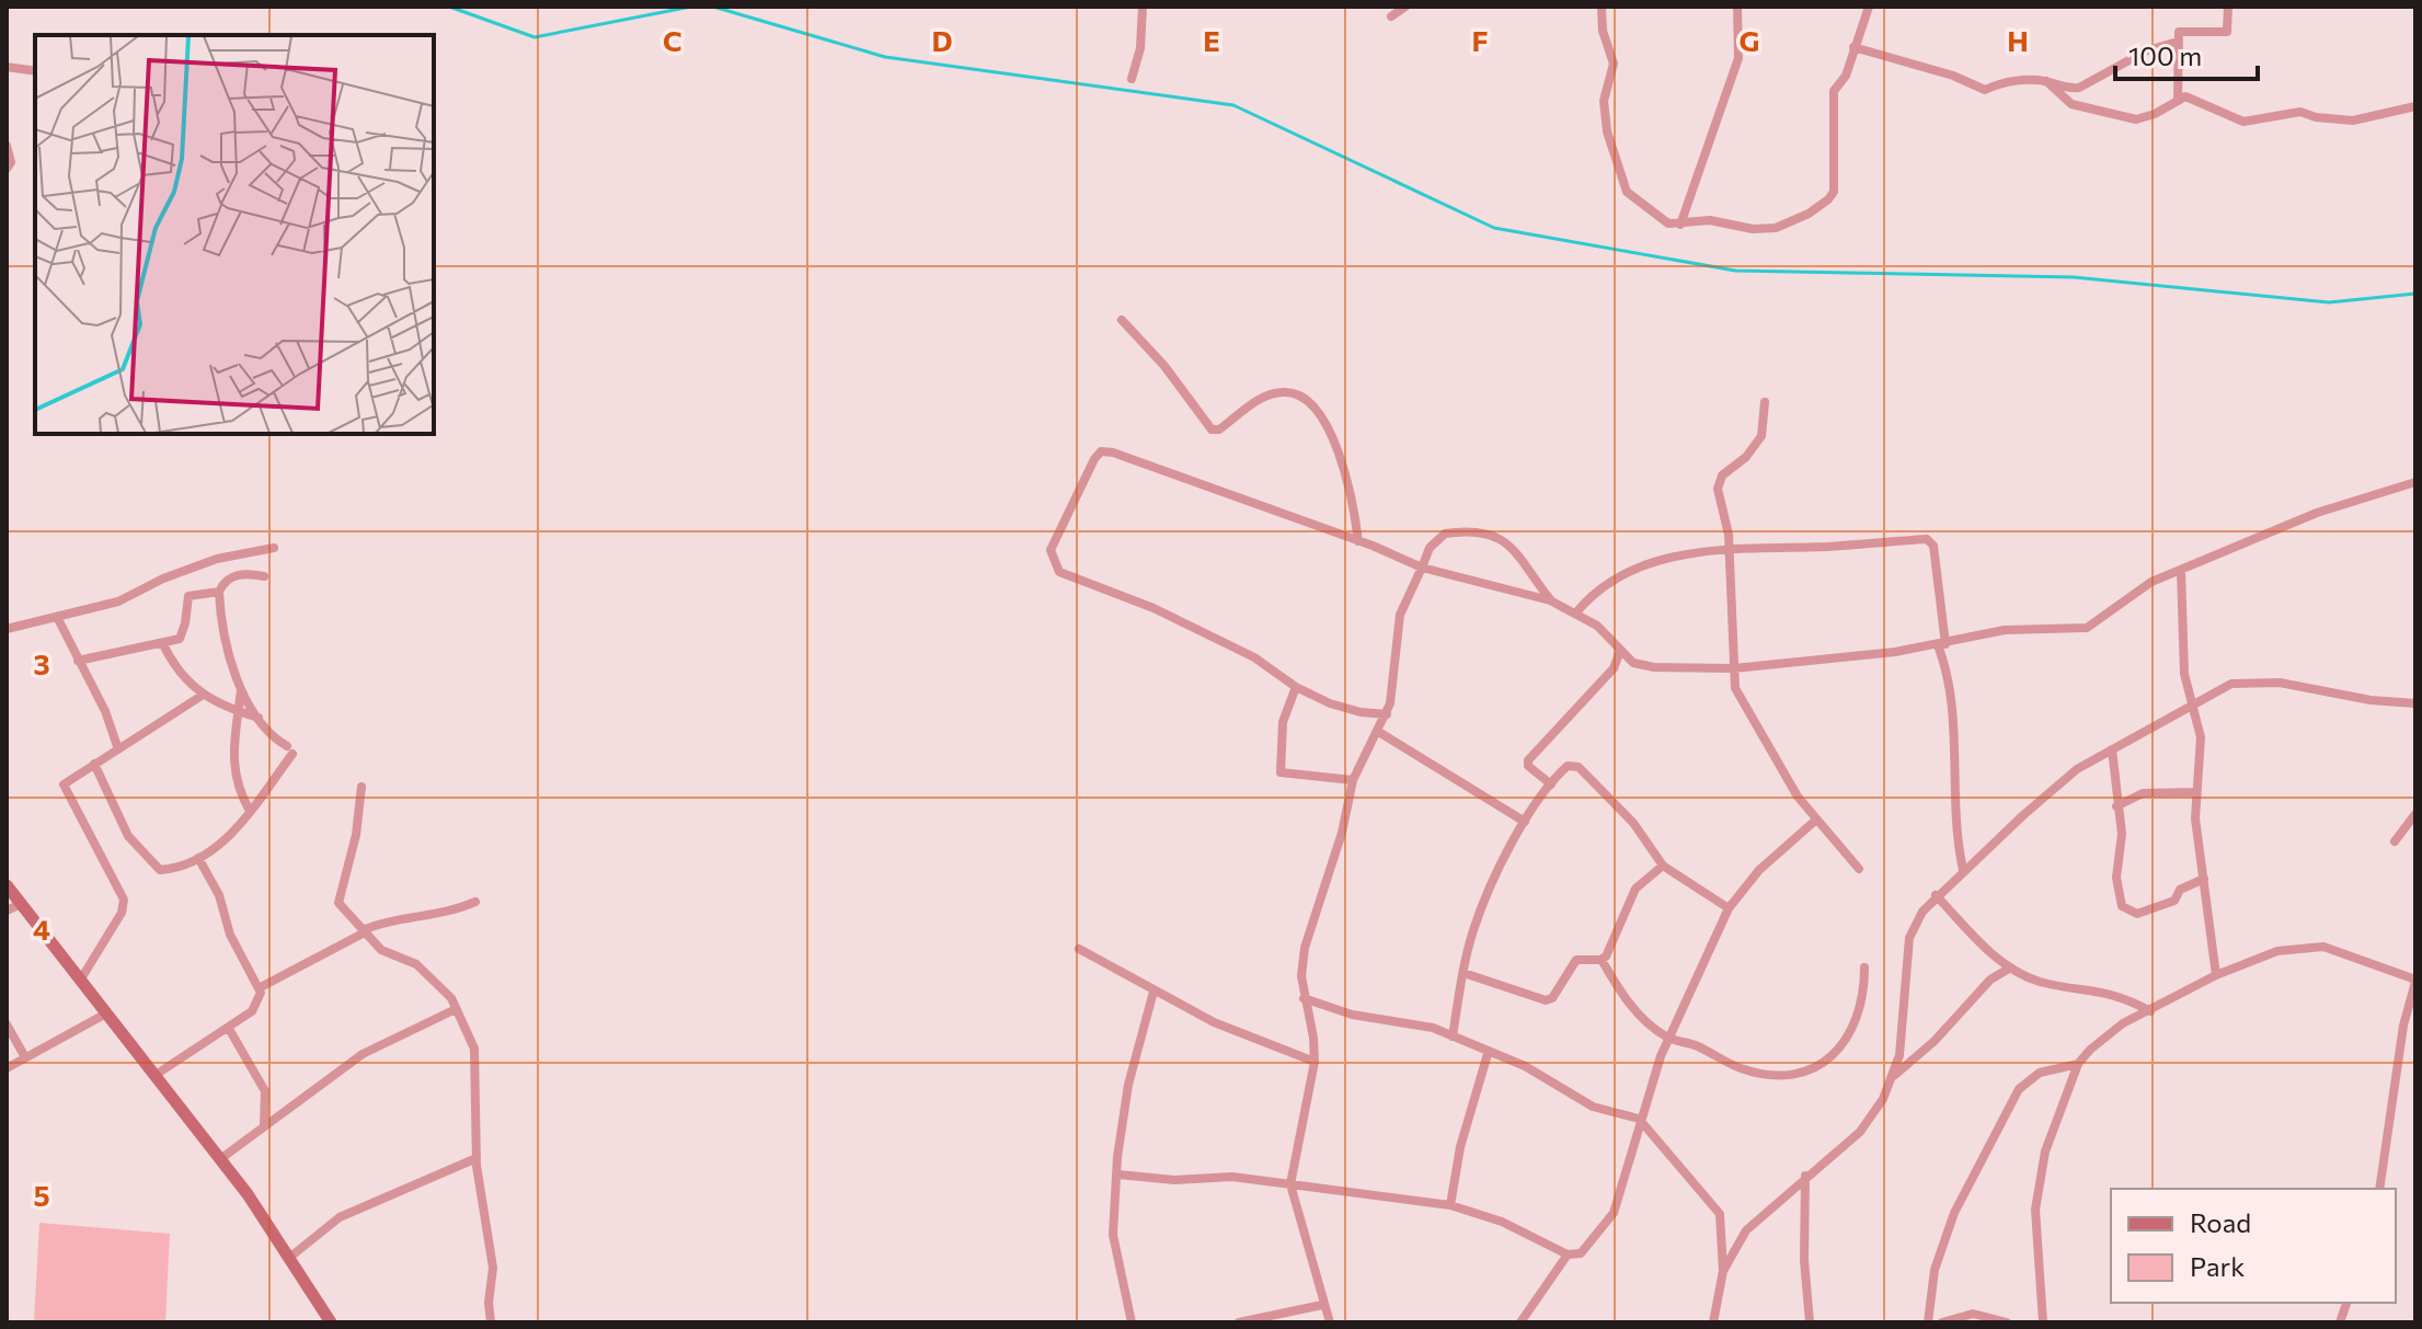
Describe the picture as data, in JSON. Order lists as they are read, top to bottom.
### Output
{
  "legend": ["Road", "Park"],
  "scale_bar": "100 m",
  "grid": {
    "columns": [
      "C",
      "D",
      "E",
      "F",
      "G",
      "H"
    ],
    "rows": ["3", "4", "5"]
  }
}
